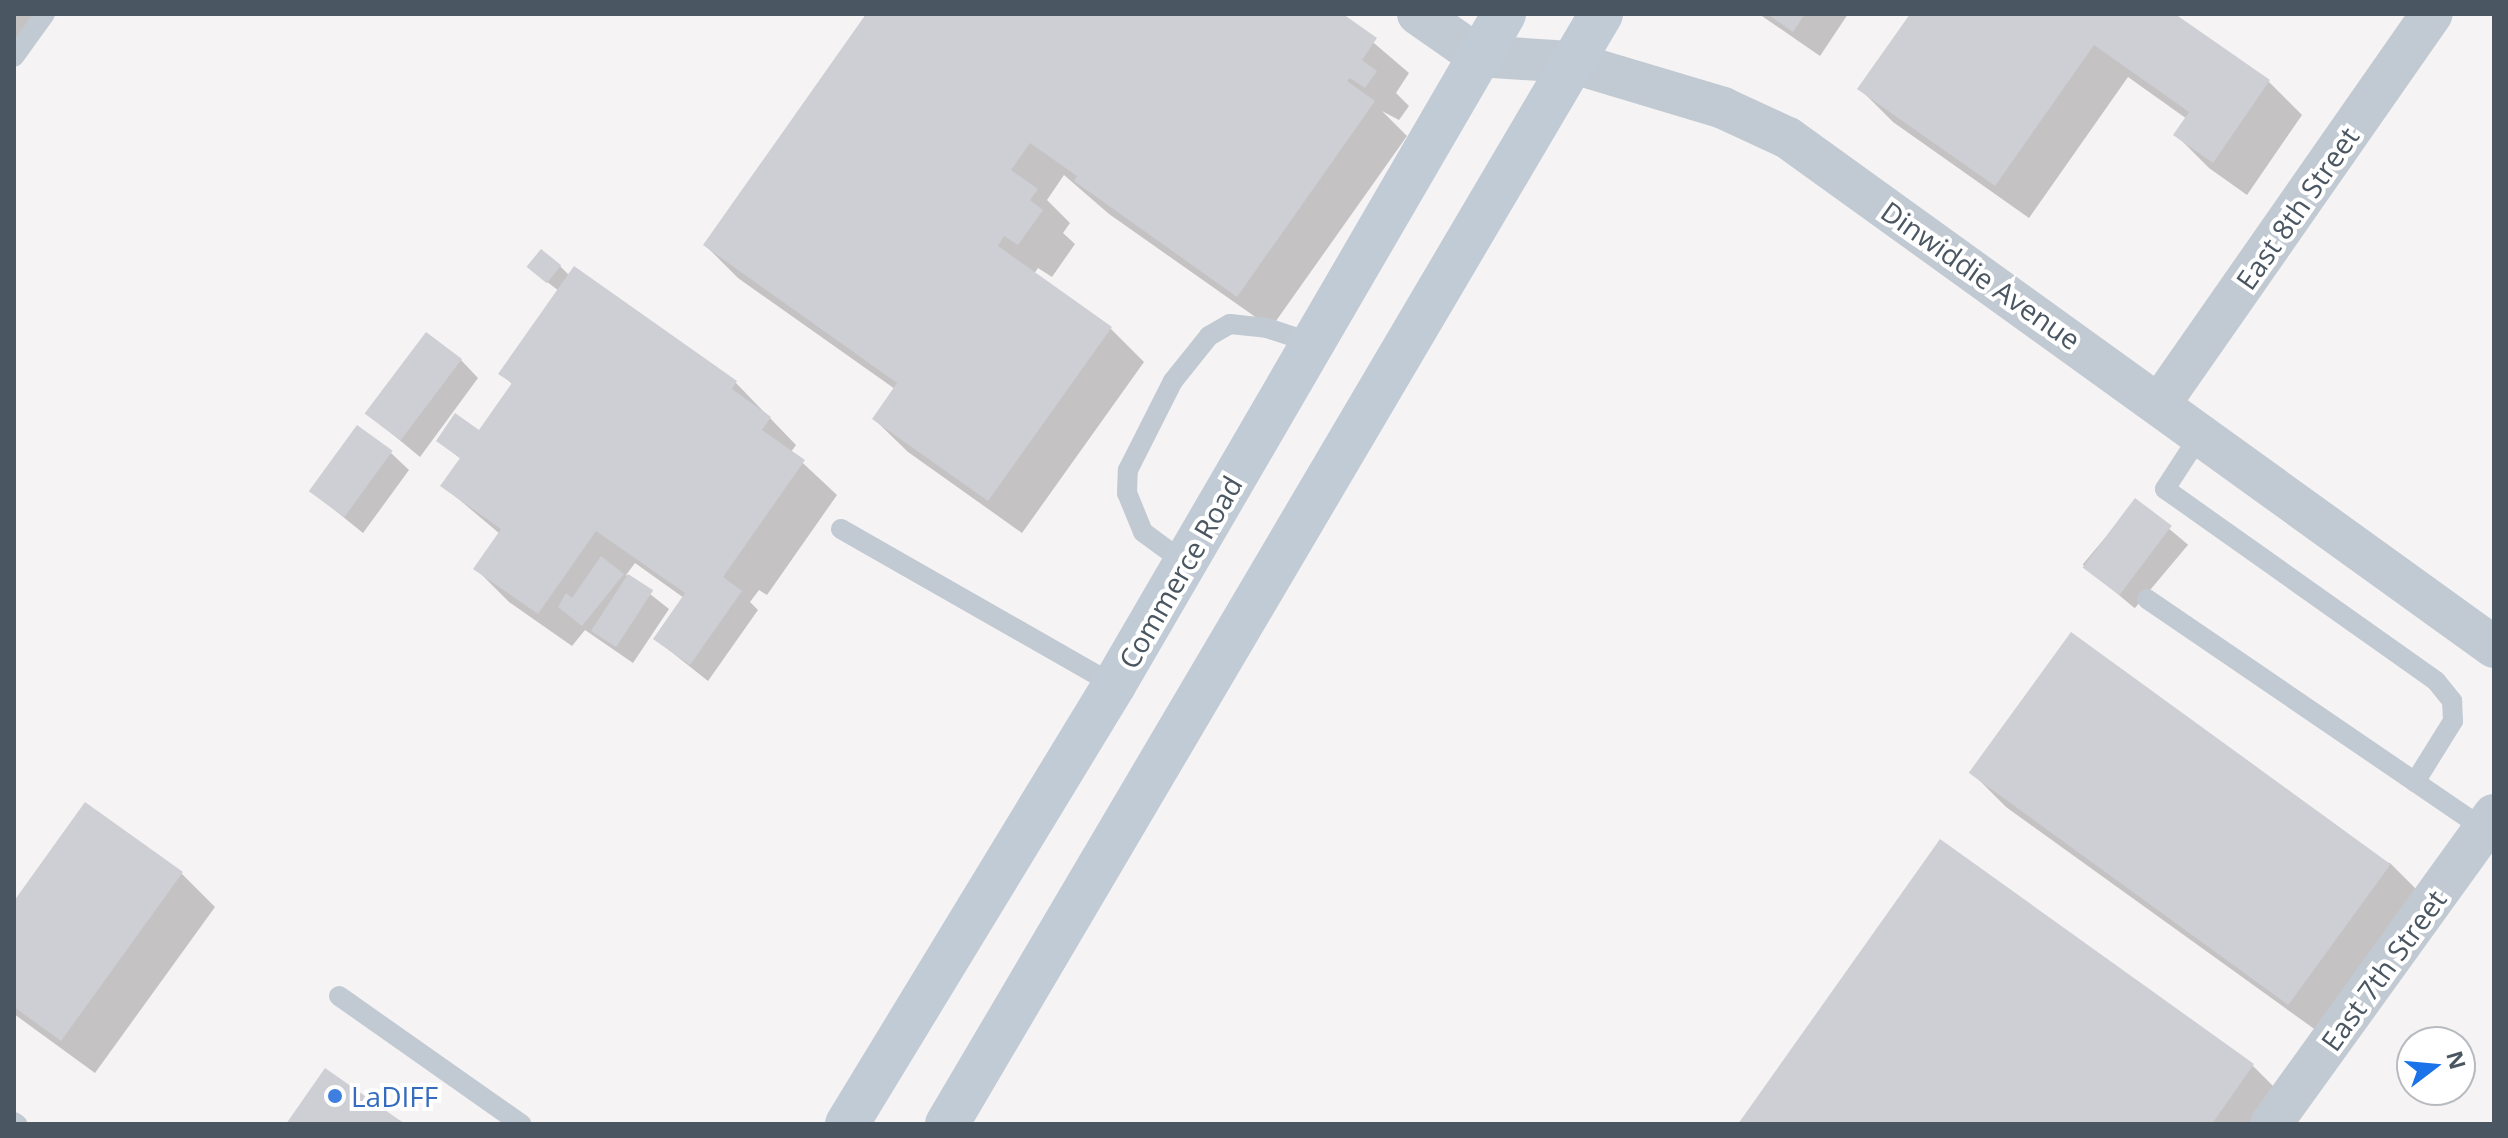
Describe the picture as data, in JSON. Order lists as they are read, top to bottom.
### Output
{
  "streets": {
    "main road": ["Commerce Road"],
    "street": ["East 8th Street", "Dinwiddie Avenue", "East 7th Street"]
  },
  "crossings": [
    ["East 8th Street", "Dinwiddie Avenue"],
    ["Dinwiddie Avenue", "Commerce Road"]
  ],
  "places": ["LaDIFF"],
  "north": "right"
}
